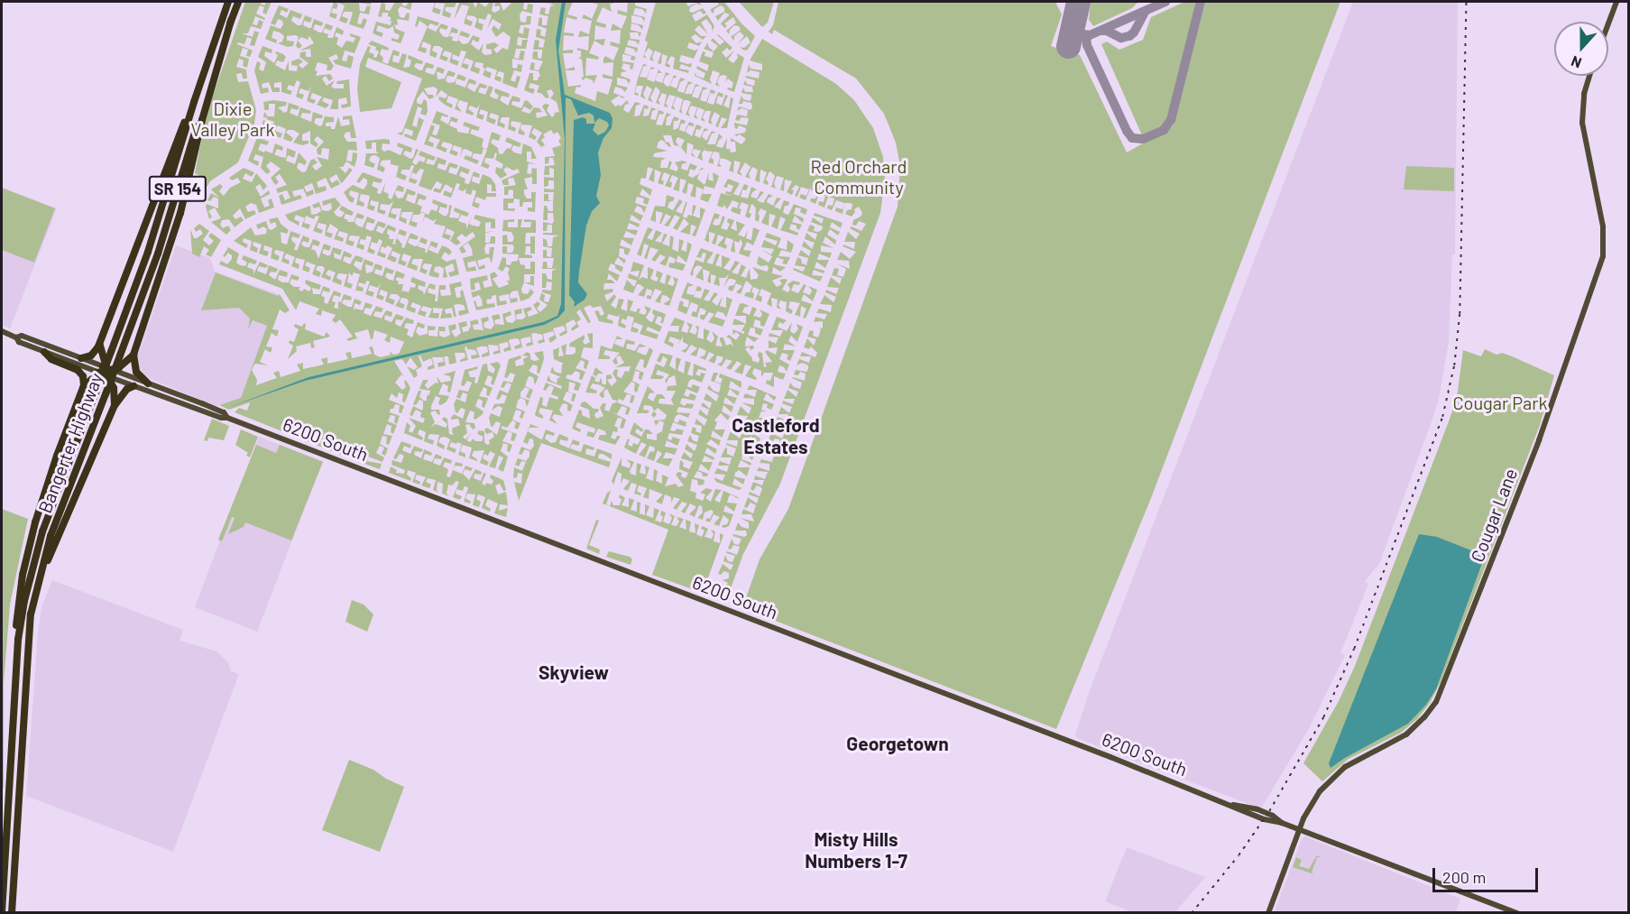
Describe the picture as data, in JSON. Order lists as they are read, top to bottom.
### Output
{
  "streets": {
    "highway": ["SR 154", "Bangerter Highway"],
    "main road": ["6200 South", "Cougar Lane"]
  },
  "crossings": [
    ["6200 South", "Cougar Lane"]
  ],
  "districts": [
    "Castleford Estates",
    "Skyview",
    "Georgetown",
    "Misty Hills Numbers 1-7"
  ],
  "parks": ["Dixie Valley Park", "Red Orchard Community", "Cougar Park"],
  "scale_bar": "200 m",
  "north": "bottom"
}
